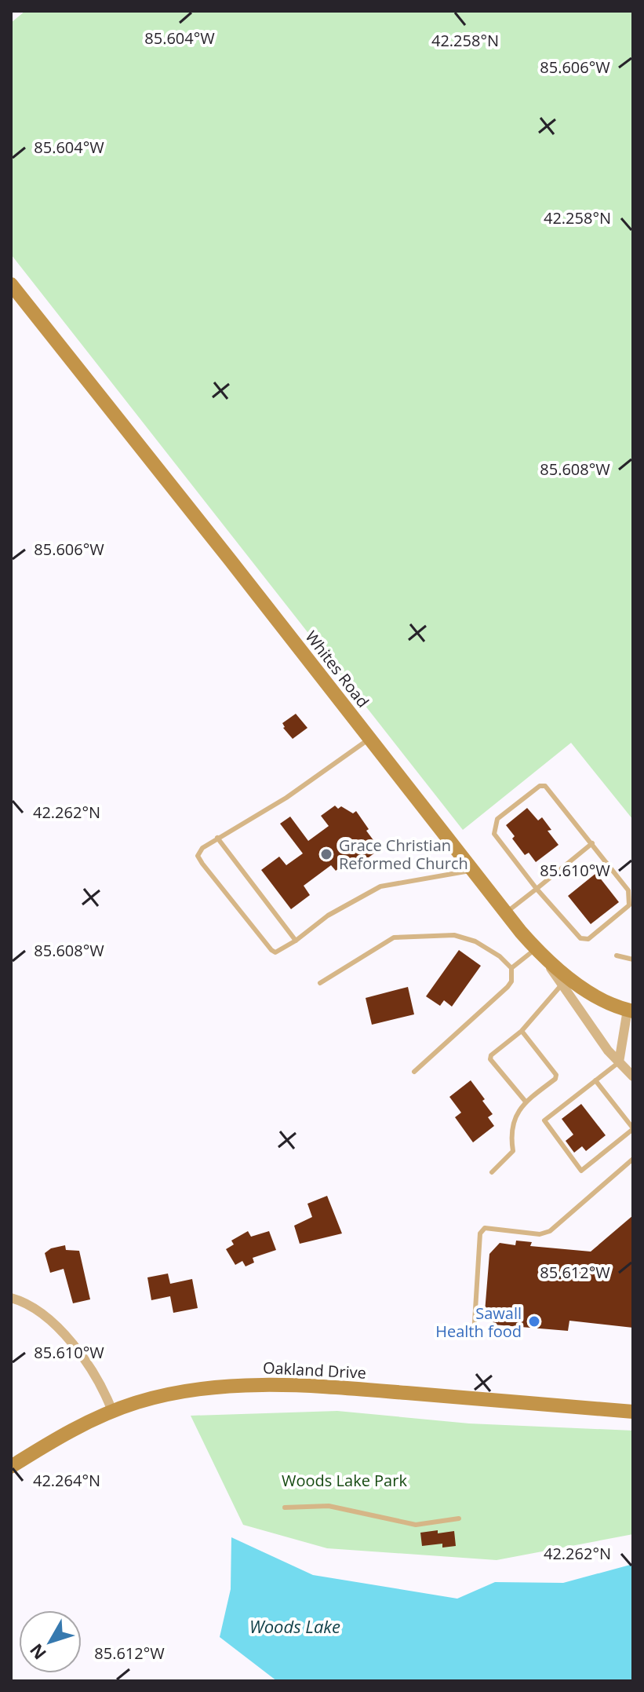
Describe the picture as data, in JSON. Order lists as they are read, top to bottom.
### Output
{
  "streets": {
    "street": ["Whites Road", "Oakland Drive"]
  },
  "water": ["Woods Lake"],
  "parks": ["Woods Lake Park"],
  "places": ["Grace Christian Reformed Church", "Sawall Health food"],
  "north": "bottom left",
  "coordinates": [
    "85.604°W",
    "42.258°N",
    "85.606°W",
    "85.608°W",
    "42.262°N",
    "85.610°W",
    "85.612°W",
    "42.264°N"
  ]
}
